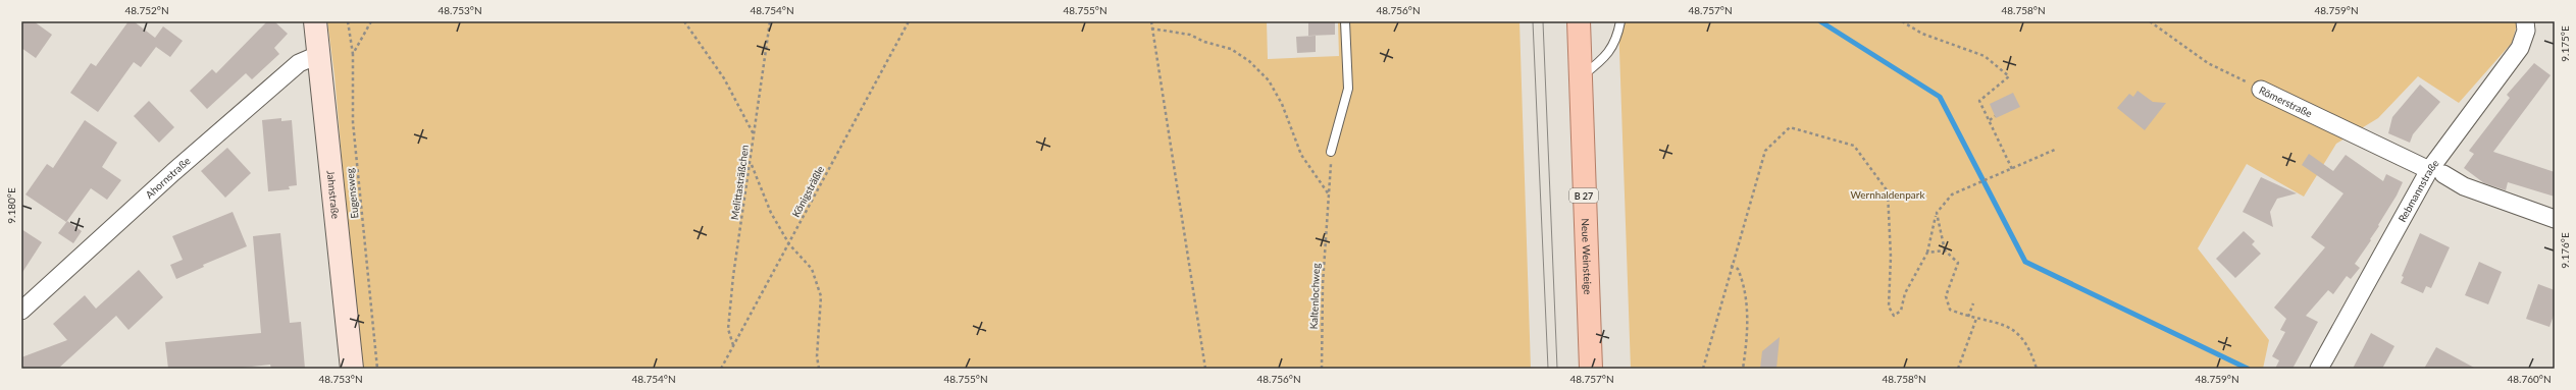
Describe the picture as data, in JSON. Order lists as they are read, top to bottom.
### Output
{
  "streets": {
    "main road": ["Jahnstraße", "B 27", "Neue Weinsteige"],
    "street": ["Römerstraße", "Ahornstraße", "Rebmannstraße"],
    "path": [
      "Melittasträßchen",
      "Königsträßle",
      "Eugensweg",
      "Kaltenlochweg"
    ]
  },
  "crossings": [
    ["Römerstraße", "Rebmannstraße"],
    ["Ahornstraße", "Jahnstraße"],
    ["Melittasträßchen", "Königsträßle"]
  ],
  "parks": ["Wernhaldenpark"],
  "coordinates": [
    "48.752°N",
    "48.753°N",
    "48.754°N",
    "48.755°N",
    "48.756°N",
    "48.757°N",
    "48.758°N",
    "48.759°N",
    "9.175°E",
    "9.180°E",
    "9.176°E",
    "48.760°N"
  ]
}
